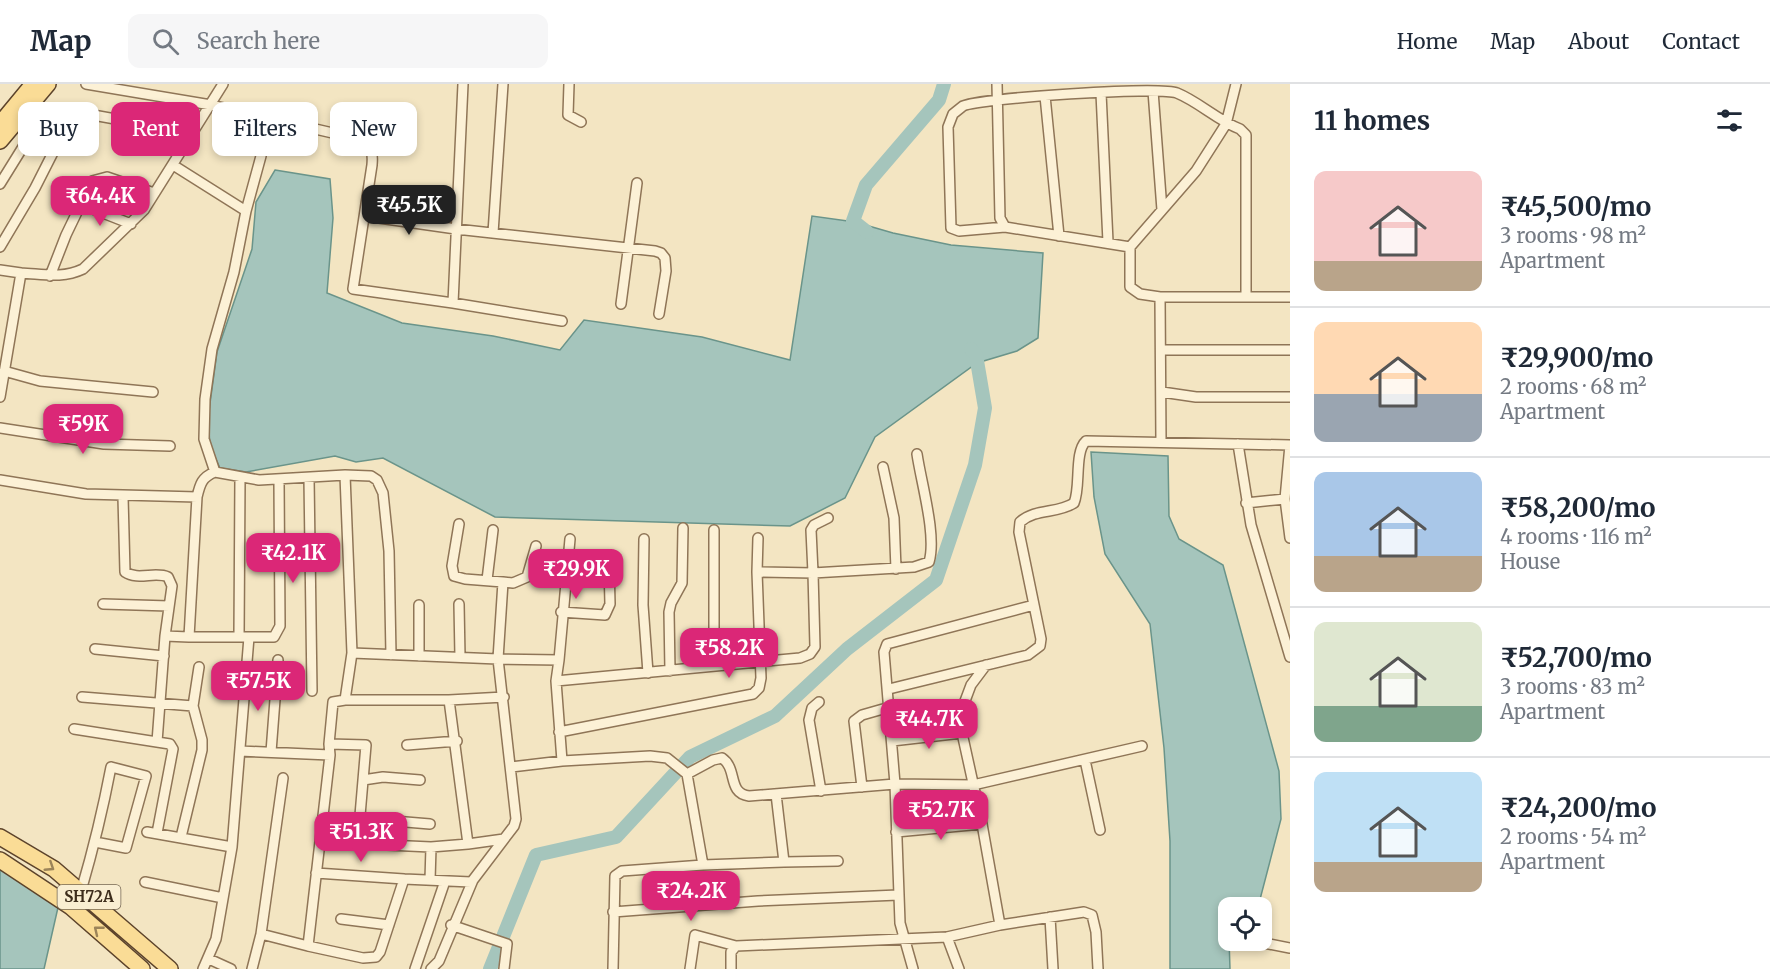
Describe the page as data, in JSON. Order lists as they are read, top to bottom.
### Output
{
  "streets": {
    "main road": ["SH72A"]
  },
  "page": {
    "header": "Map",
    "search": "Search here",
    "nav": [
      "Home",
      "Map",
      "About",
      "Contact"
    ],
    "heading": "11 homes",
    "chip": [
      "Buy",
      "Rent",
      "Filters",
      "New"
    ],
    "list": [
      {
        "name": "₹45,500/mo",
        "note": "3 rooms · 98 m² · Apartment"
      },
      {
        "name": "₹29,900/mo",
        "note": "2 rooms · 68 m² · Apartment"
      },
      {
        "name": "₹58,200/mo",
        "note": "4 rooms · 116 m² · House"
      },
      {
        "name": "₹52,700/mo",
        "note": "3 rooms · 83 m² · Apartment"
      },
      {
        "name": "₹24,200/mo",
        "note": "2 rooms · 54 m² · Apartment"
      }
    ],
    "price": [
      "₹64.4K",
      "₹45.5K",
      "₹59K",
      "₹42.1K",
      "₹29.9K",
      "₹58.2K",
      "₹57.5K",
      "₹44.7K",
      "₹52.7K",
      "₹51.3K",
      "₹24.2K"
    ]
  }
}
